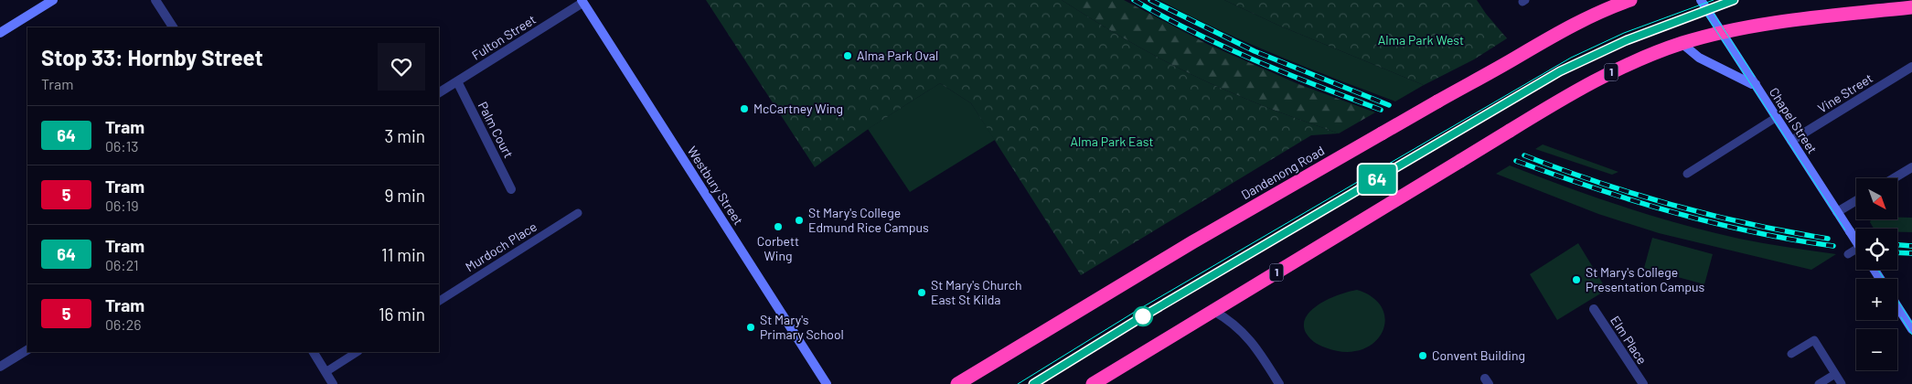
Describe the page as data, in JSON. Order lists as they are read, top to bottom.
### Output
{
  "streets": {
    "highway": ["1", "Dandenong Road"],
    "street": [
      "Fulton Street",
      "Vine Street",
      "Chapel Street",
      "Palm Court",
      "Westbury Street",
      "Elm Place"
    ],
    "lane": ["Murdoch Place"]
  },
  "crossings": [
    ["Fulton Street", "Palm Court"],
    ["Fulton Street", "Westbury Street"],
    ["1", "Chapel Street"],
    ["Vine Street", "Chapel Street"]
  ],
  "parks": ["Alma Park West", "Alma Park East"],
  "places": [
    "Alma Park Oval",
    "McCartney Wing",
    "St Mary's College Edmund Rice Campus",
    "Corbett Wing",
    "St Mary's College Presentation Campus",
    "St Mary's Church East St Kilda",
    "St Mary's Primary School",
    "Convent Building"
  ],
  "lines": ["tram line 64"],
  "north": "bottom right",
  "page": {
    "on_map": "64",
    "heading": ["Stop 33: Hornby Street", "Tram"],
    "list": [
      {
        "mark": "64",
        "name": "Tram",
        "note": "06:13",
        "value": "3 min"
      },
      {
        "mark": "5",
        "name": "Tram",
        "note": "06:19",
        "value": "9 min"
      },
      {
        "mark": "64",
        "name": "Tram",
        "note": "06:21",
        "value": "11 min"
      },
      {
        "mark": "5",
        "name": "Tram",
        "note": "06:26",
        "value": "16 min"
      }
    ],
    "map_buttons": ["+", "−"]
  }
}
